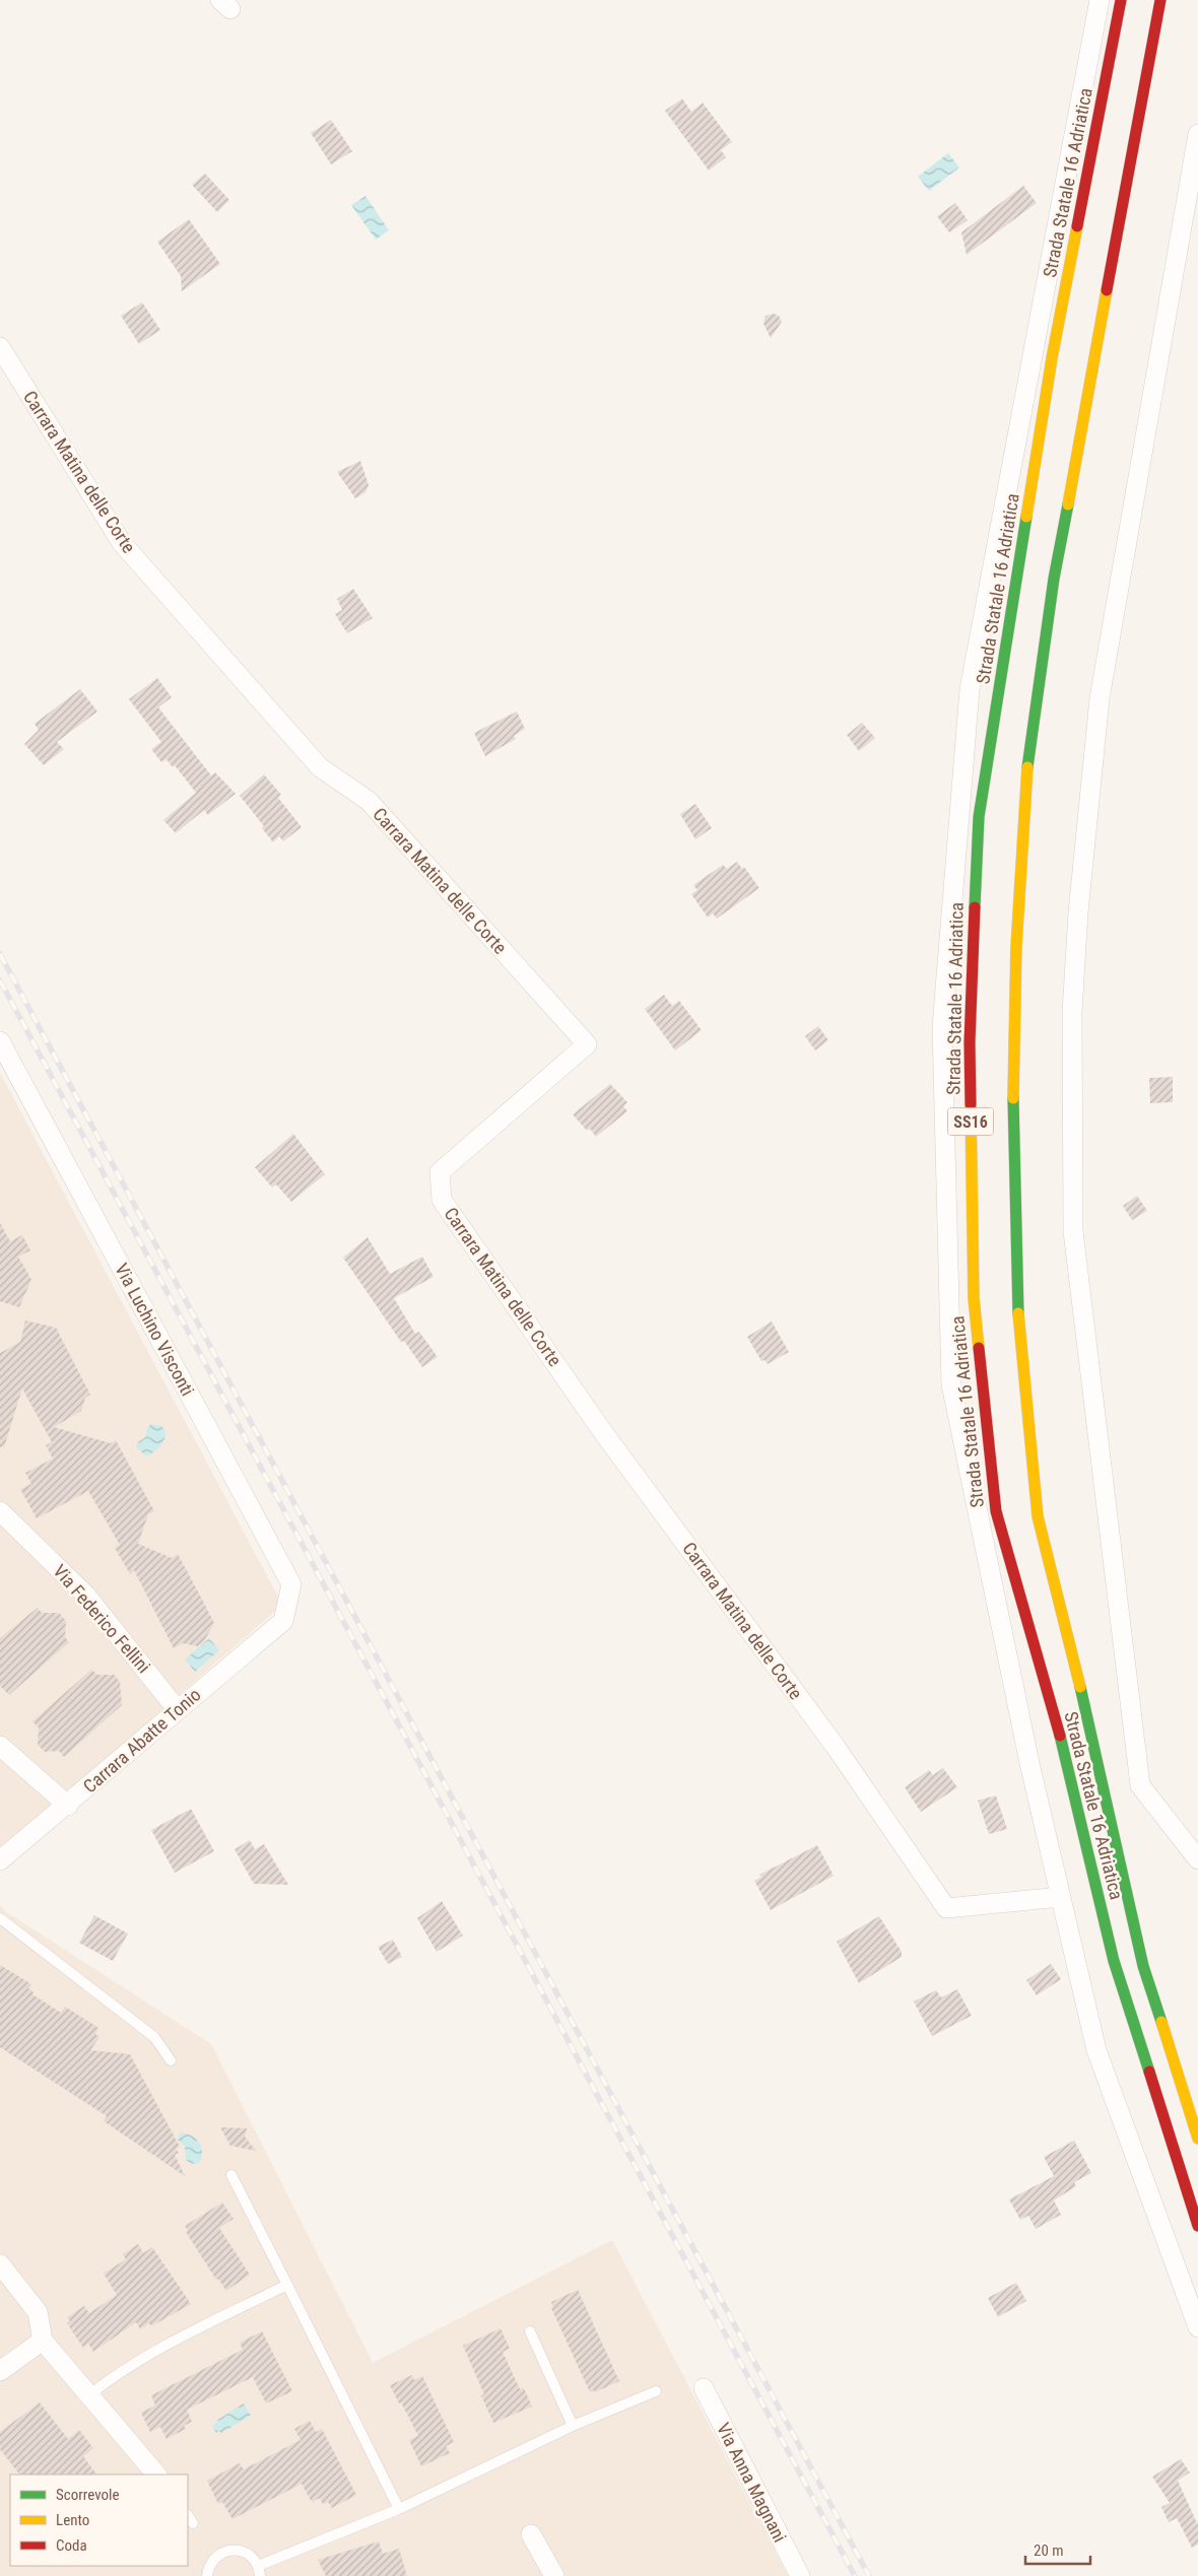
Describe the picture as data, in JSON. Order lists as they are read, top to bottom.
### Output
{
  "streets": {
    "highway": ["Strada Statale 16 Adriatica", "SS16"],
    "street": [
      "Carrara Matina delle Corte",
      "Via Luchino Visconti",
      "Via Federico Fellini",
      "Carrara Abatte Tonio",
      "Via Anna Magnani"
    ]
  },
  "crossings": [
    ["Via Luchino Visconti", "Carrara Abatte Tonio"],
    ["Via Federico Fellini", "Carrara Abatte Tonio"]
  ],
  "legend": ["Scorrevole", "Lento", "Coda"],
  "scale_bar": "20 m"
}
